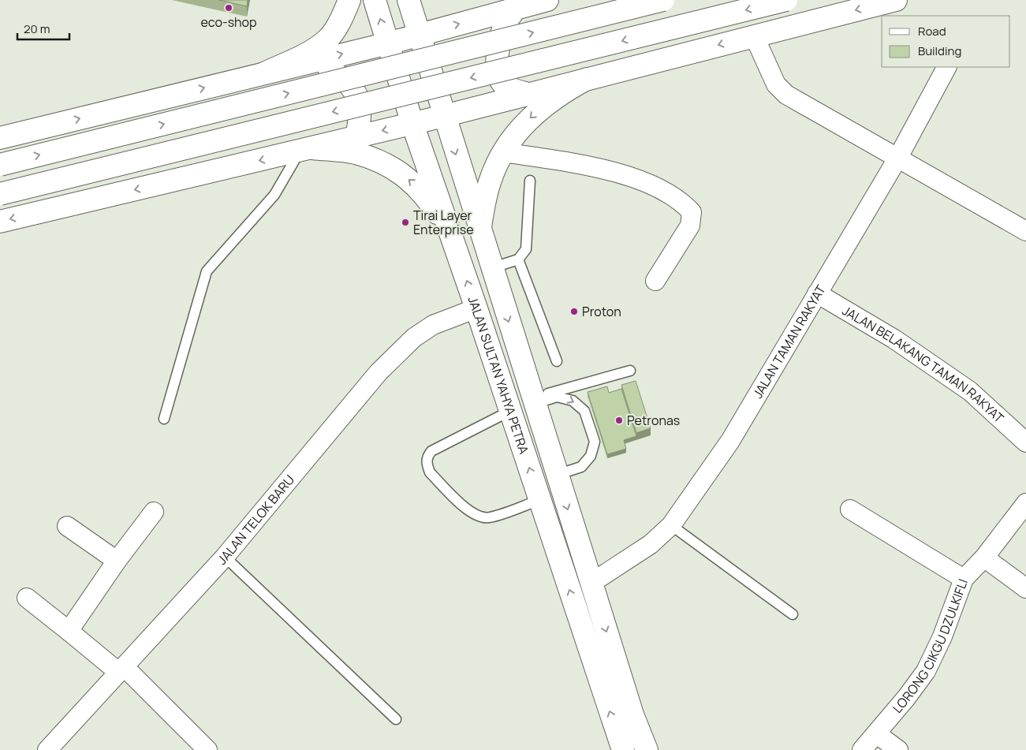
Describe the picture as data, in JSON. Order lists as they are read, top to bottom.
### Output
{
  "streets": {
    "main road": ["JALAN SULTAN YAHYA PETRA"],
    "street": [
      "JALAN TAMAN RAKYAT",
      "JALAN BELAKANG TAMAN RAKYAT",
      "JALAN TELOK BARU",
      "LORONG CIKGU DZULKIFLI"
    ]
  },
  "crossings": [
    ["JALAN TAMAN RAKYAT", "JALAN BELAKANG TAMAN RAKYAT"],
    ["JALAN TAMAN RAKYAT", "JALAN SULTAN YAHYA PETRA"],
    ["JALAN SULTAN YAHYA PETRA", "JALAN TELOK BARU"]
  ],
  "places": [
    "eco-shop",
    "Tirai Layer Enterprise",
    "Proton",
    "Petronas"
  ],
  "legend": ["Road", "Building"],
  "scale_bar": "20 m"
}
